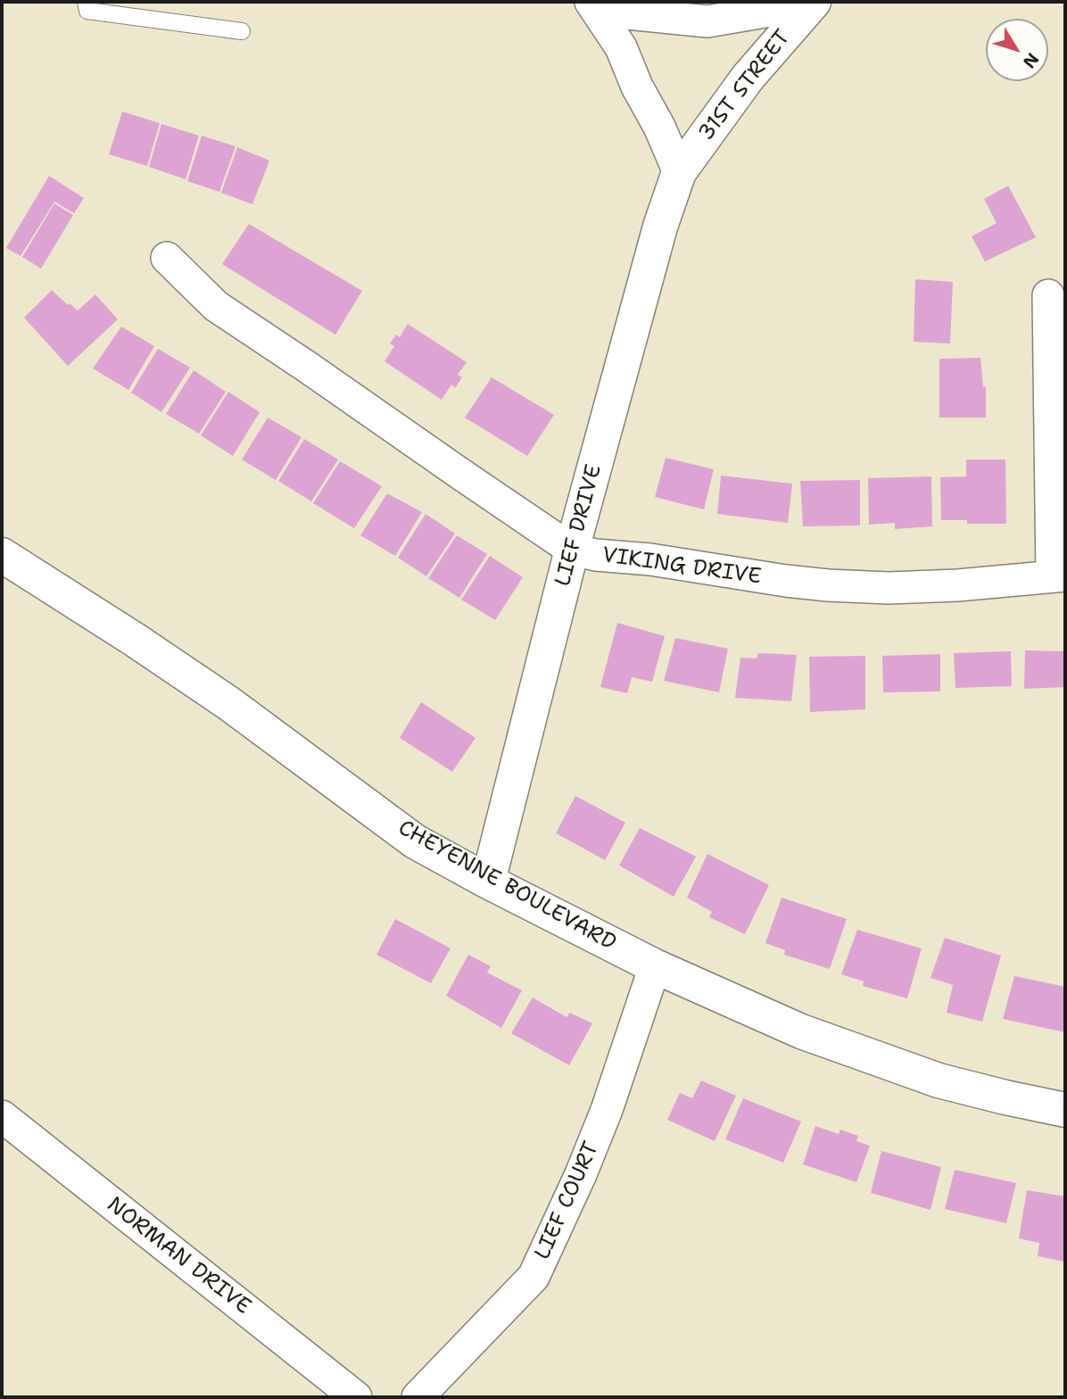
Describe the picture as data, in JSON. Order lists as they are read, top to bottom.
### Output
{
  "streets": {
    "street": [
      "31ST STREET",
      "LIEF DRIVE",
      "VIKING DRIVE",
      "CHEYENNE BOULEVARD",
      "LIEF COURT",
      "NORMAN DRIVE"
    ]
  },
  "crossings": [
    ["31ST STREET", "LIEF DRIVE"],
    ["LIEF DRIVE", "VIKING DRIVE"],
    ["LIEF DRIVE", "CHEYENNE BOULEVARD"],
    ["CHEYENNE BOULEVARD", "LIEF COURT"]
  ],
  "north": "bottom right"
}
